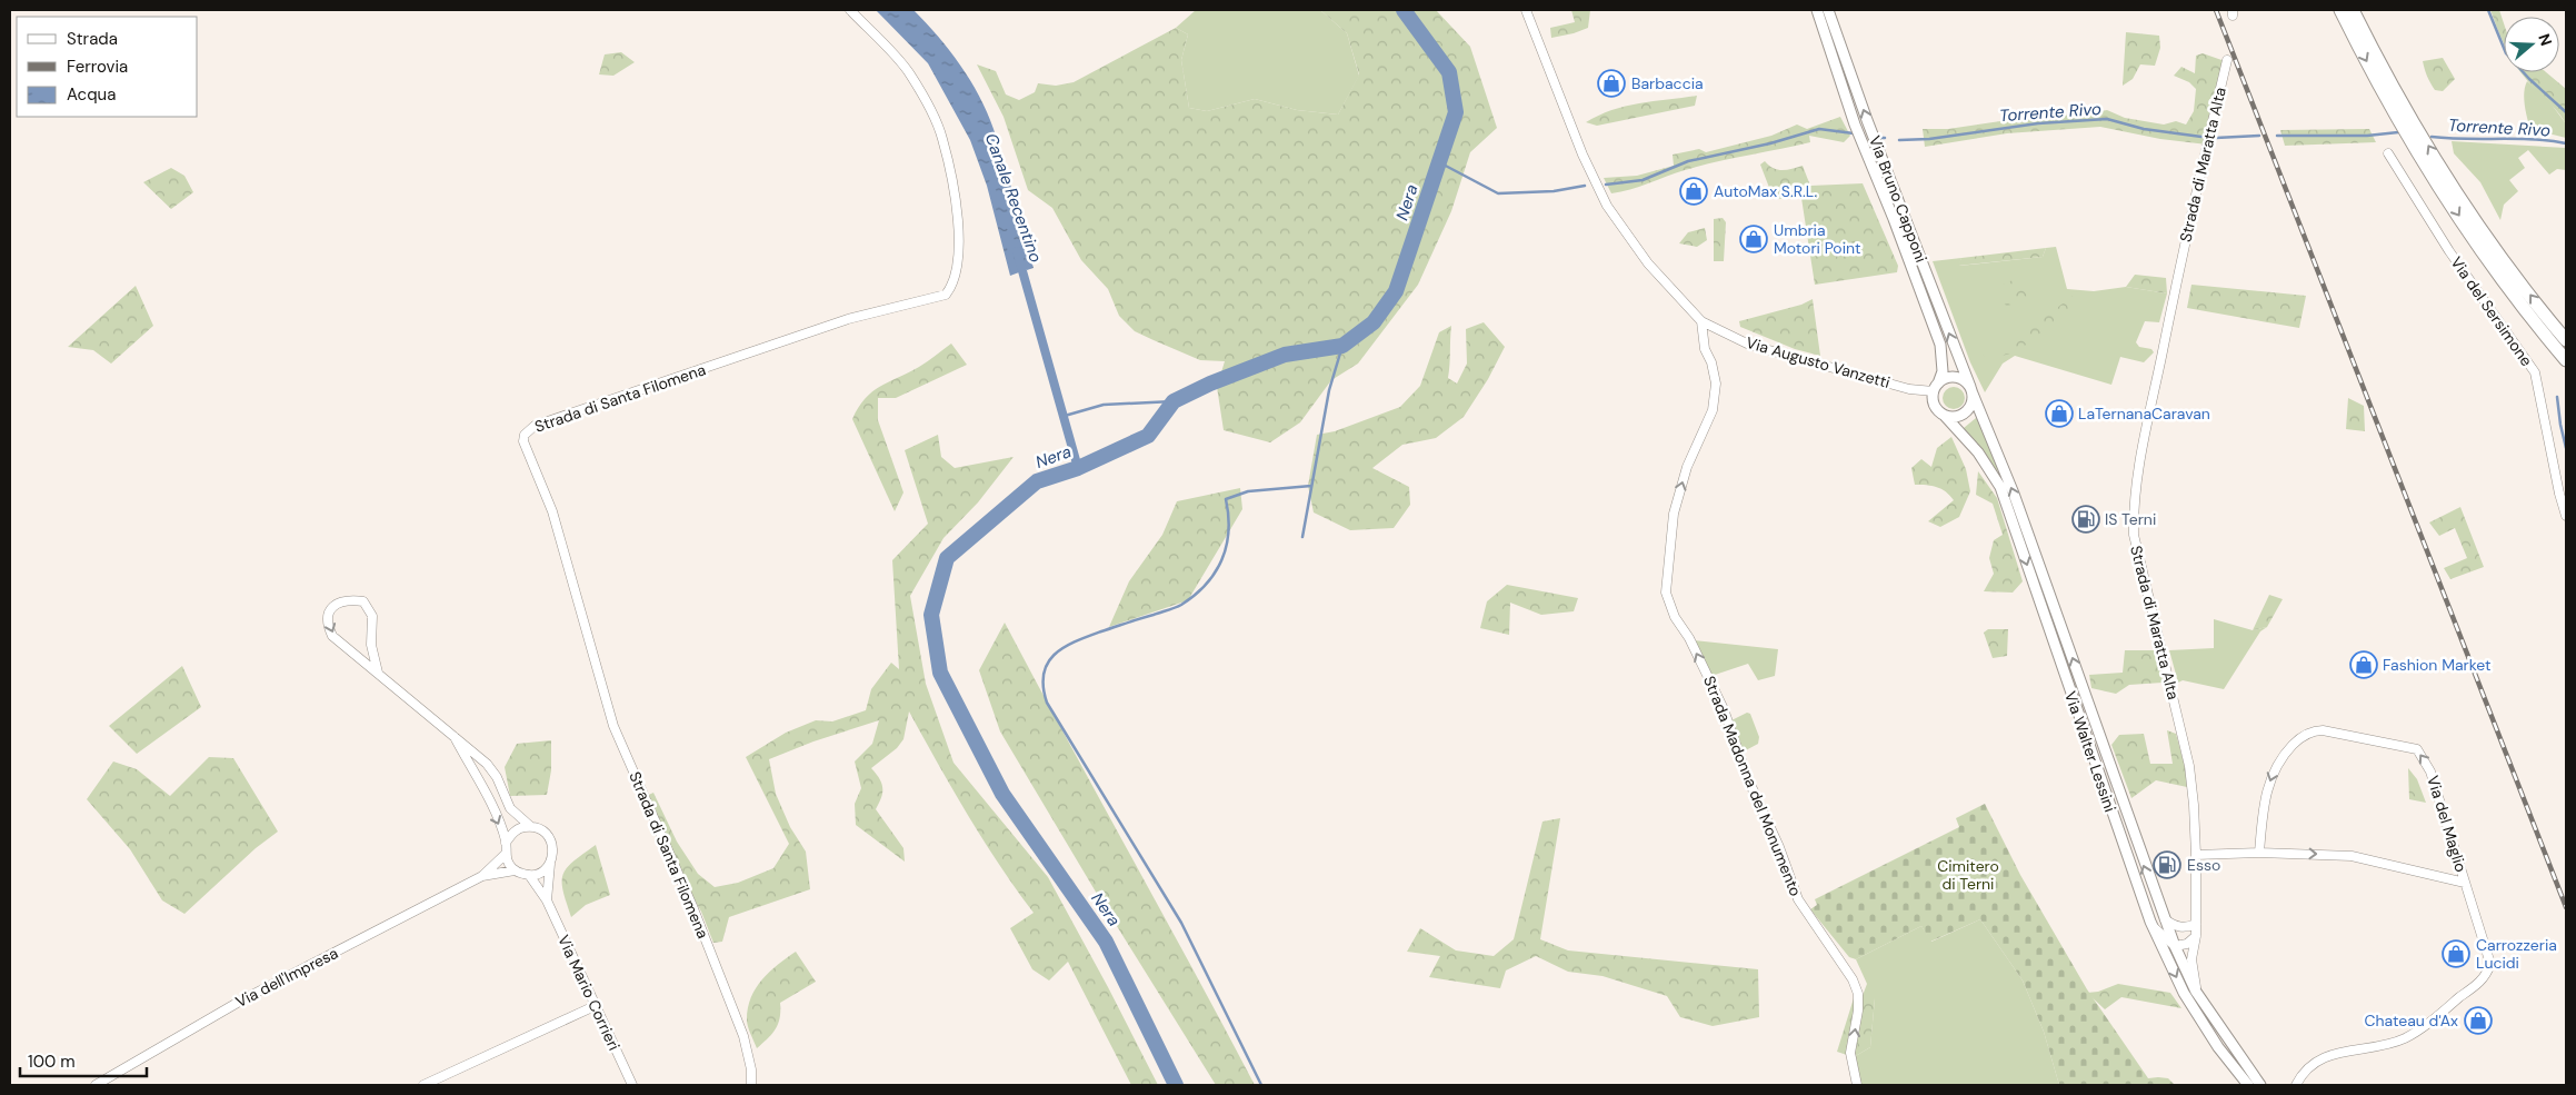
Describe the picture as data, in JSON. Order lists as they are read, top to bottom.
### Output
{
  "streets": {
    "main road": ["Via Bruno Capponi", "Via Walter Lessini"],
    "street": [
      "Strada di Maratta Alta",
      "Via del Sersimone",
      "Via Augusto Vanzetti",
      "Strada di Santa Filomena",
      "Strada Madonna del Monumento",
      "Via del Maglio",
      "Via dell'Impresa",
      "Via Mario Corrieri"
    ]
  },
  "crossings": [
    ["Strada di Maratta Alta", "Via Walter Lessini"],
    ["Strada di Maratta Alta", "Via del Maglio"],
    ["Via Bruno Capponi", "Via Augusto Vanzetti"],
    ["Via Bruno Capponi", "Via Walter Lessini"],
    ["Via Augusto Vanzetti", "Via Walter Lessini"],
    ["Via Augusto Vanzetti", "Strada Madonna del Monumento"],
    ["Via dell'Impresa", "Via Mario Corrieri"]
  ],
  "one_way": ["Strada Madonna del Monumento"],
  "water": ["Torrente Rivo", "Canale Recentino", "Nera"],
  "parks": ["Cimitero di Terni"],
  "places": {
    "shop": [
      "Barbaccia",
      "AutoMax S.R.L.",
      "Umbria Motori Point",
      "LaTernanaCaravan",
      "Fashion Market",
      "Carrozzeria Lucidi",
      "Chateau d'Ax"
    ],
    "fuel station": ["IS Terni", "Esso"]
  },
  "legend": ["Strada", "Ferrovia", "Acqua"],
  "scale_bar": "100 m",
  "north": "right"
}
